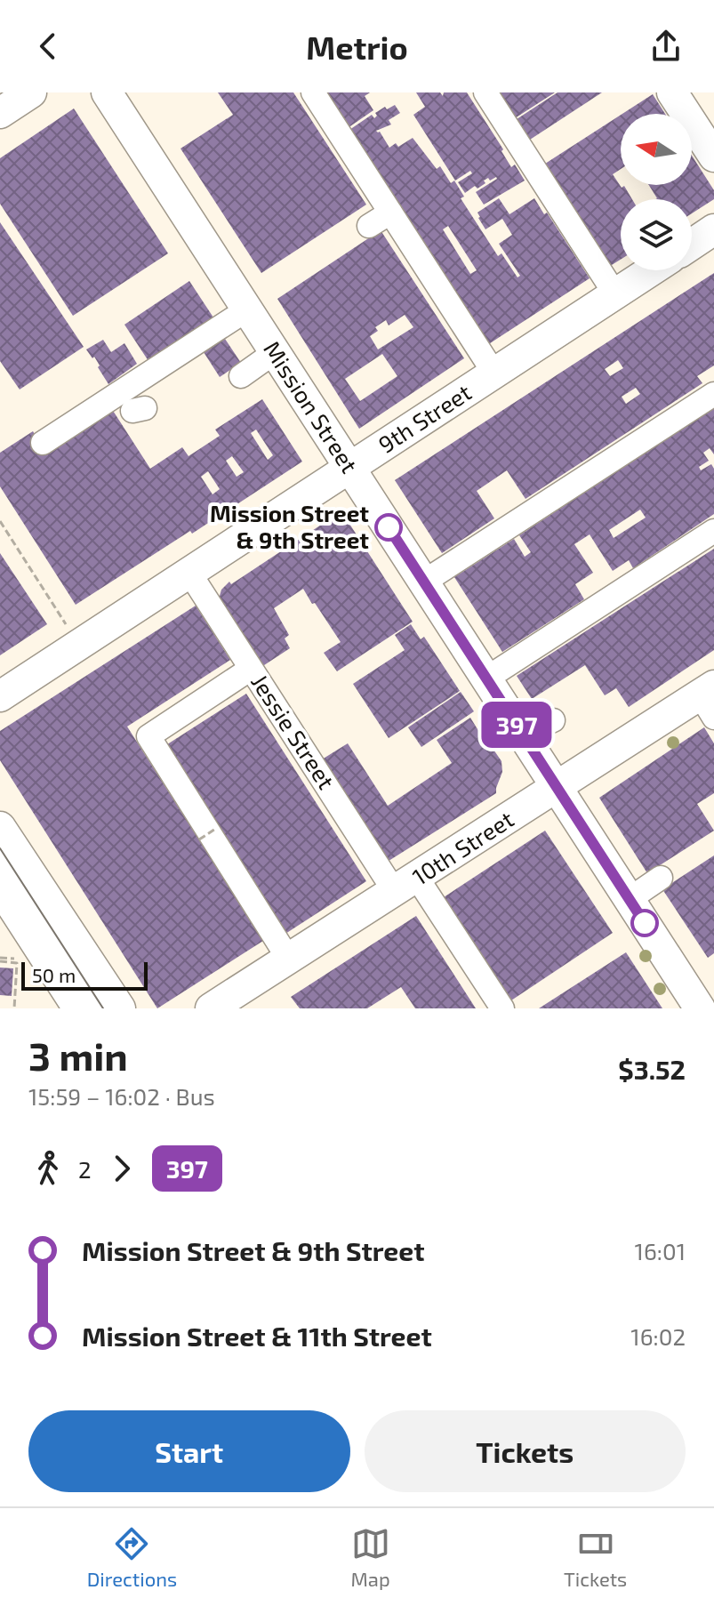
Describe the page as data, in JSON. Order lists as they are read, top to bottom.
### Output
{
  "streets": {
    "main road": ["Mission Street", "9th Street", "10th Street"],
    "street": ["Jessie Street"]
  },
  "crossings": [
    ["Mission Street", "9th Street"],
    ["Mission Street", "10th Street"],
    ["9th Street", "Jessie Street"],
    ["Jessie Street", "10th Street"]
  ],
  "places": ["Mission Street & 9th Street"],
  "lines": ["bus line 397"],
  "scale_bar": "50 m",
  "north": "left",
  "page": {
    "header": "Metrio",
    "on_map": "397",
    "scale": "50 m",
    "heading": ["3 min", "15:59 – 16:02 · Bus", "$3.52"],
    "legs": ["2", "397"],
    "list": [
      {
        "name": "Mission Street & 9th Street",
        "value": "16:01"
      },
      {
        "name": "Mission Street & 11th Street",
        "value": "16:02"
      }
    ],
    "buttons": ["Start", "Tickets"],
    "tabs": ["Directions", "Map", "Tickets"]
  }
}
